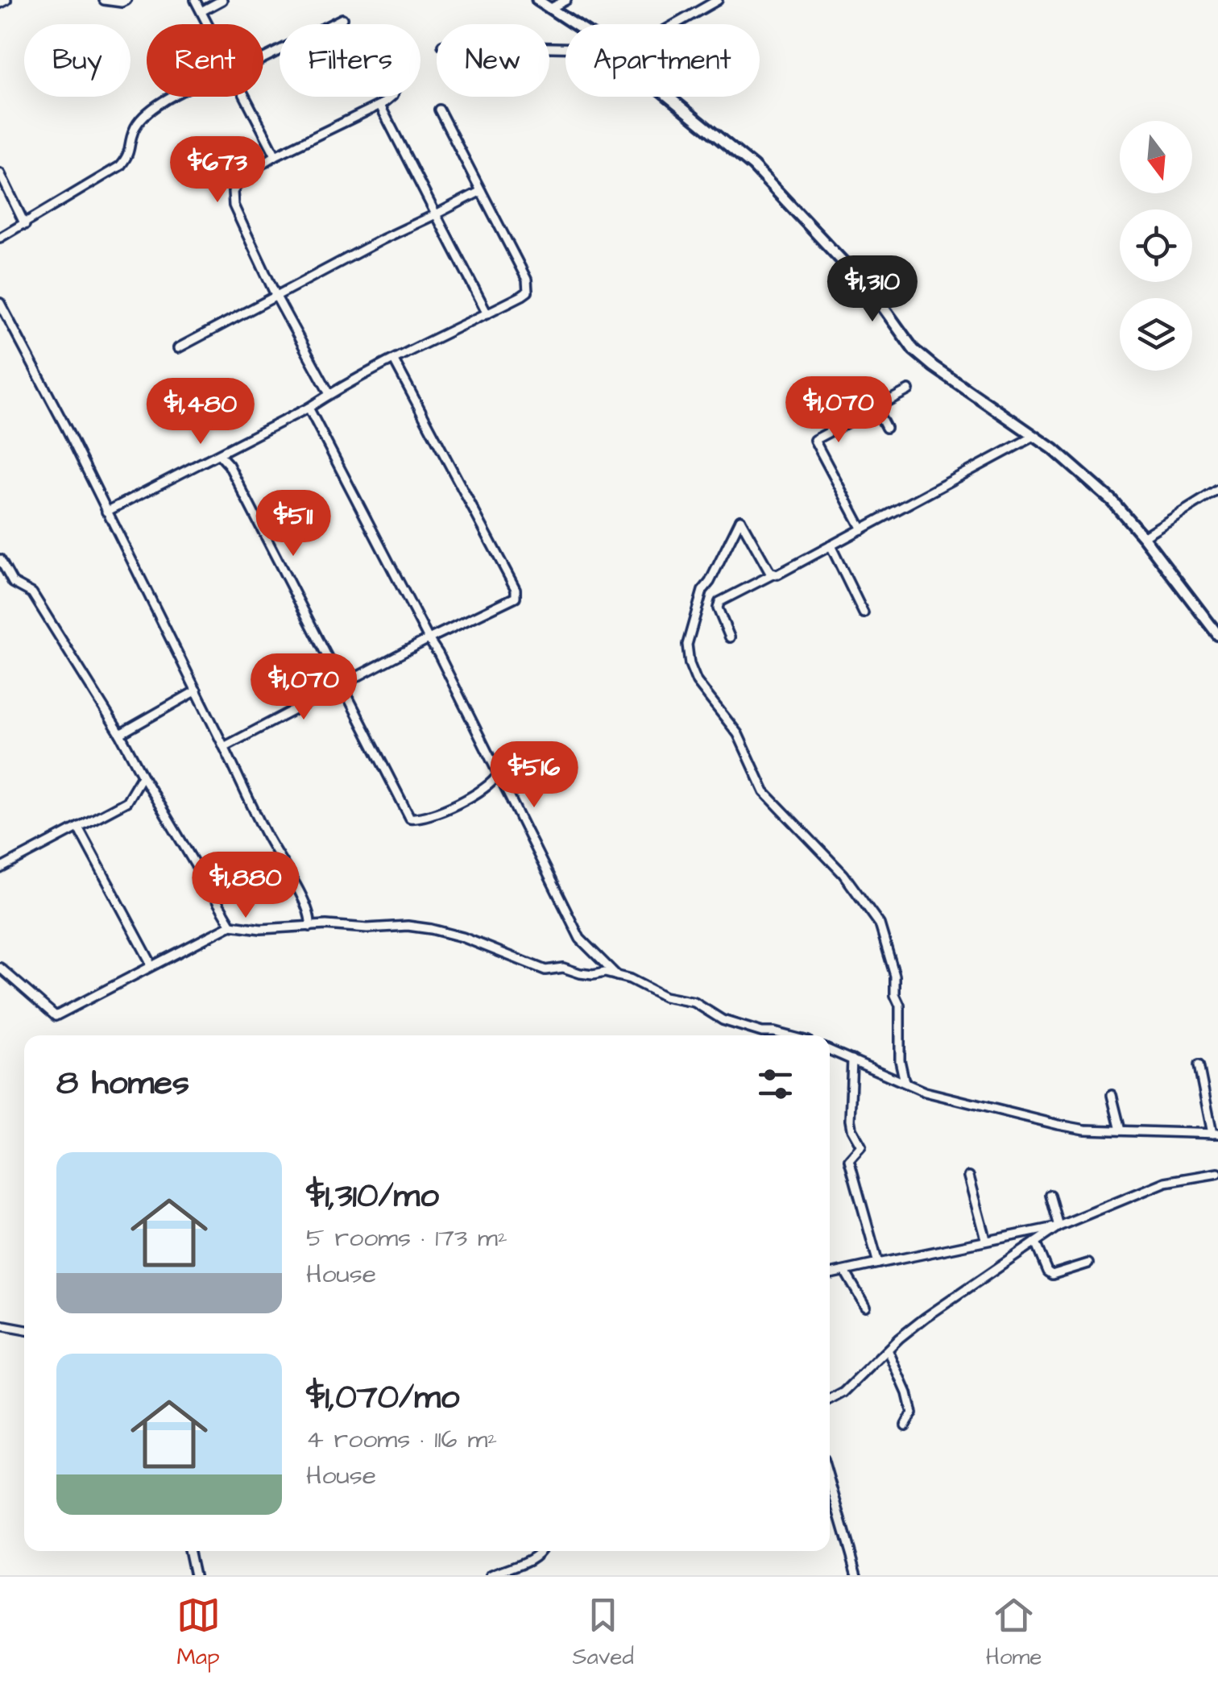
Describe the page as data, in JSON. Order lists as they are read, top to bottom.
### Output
{
  "north": "bottom",
  "page": {
    "chip": [
      "Buy",
      "Rent",
      "Filters",
      "New",
      "Apartment"
    ],
    "price": [
      "$673",
      "$1,310",
      "$1,070",
      "$1,480",
      "$511",
      "$1,070",
      "$516",
      "$1,880"
    ],
    "heading": "8 homes",
    "list": [
      {
        "name": "$1,310/mo",
        "note": "5 rooms · 173 m² · House"
      },
      {
        "name": "$1,070/mo",
        "note": "4 rooms · 116 m² · House"
      }
    ],
    "tabs": ["Map", "Saved", "Home"]
  }
}
